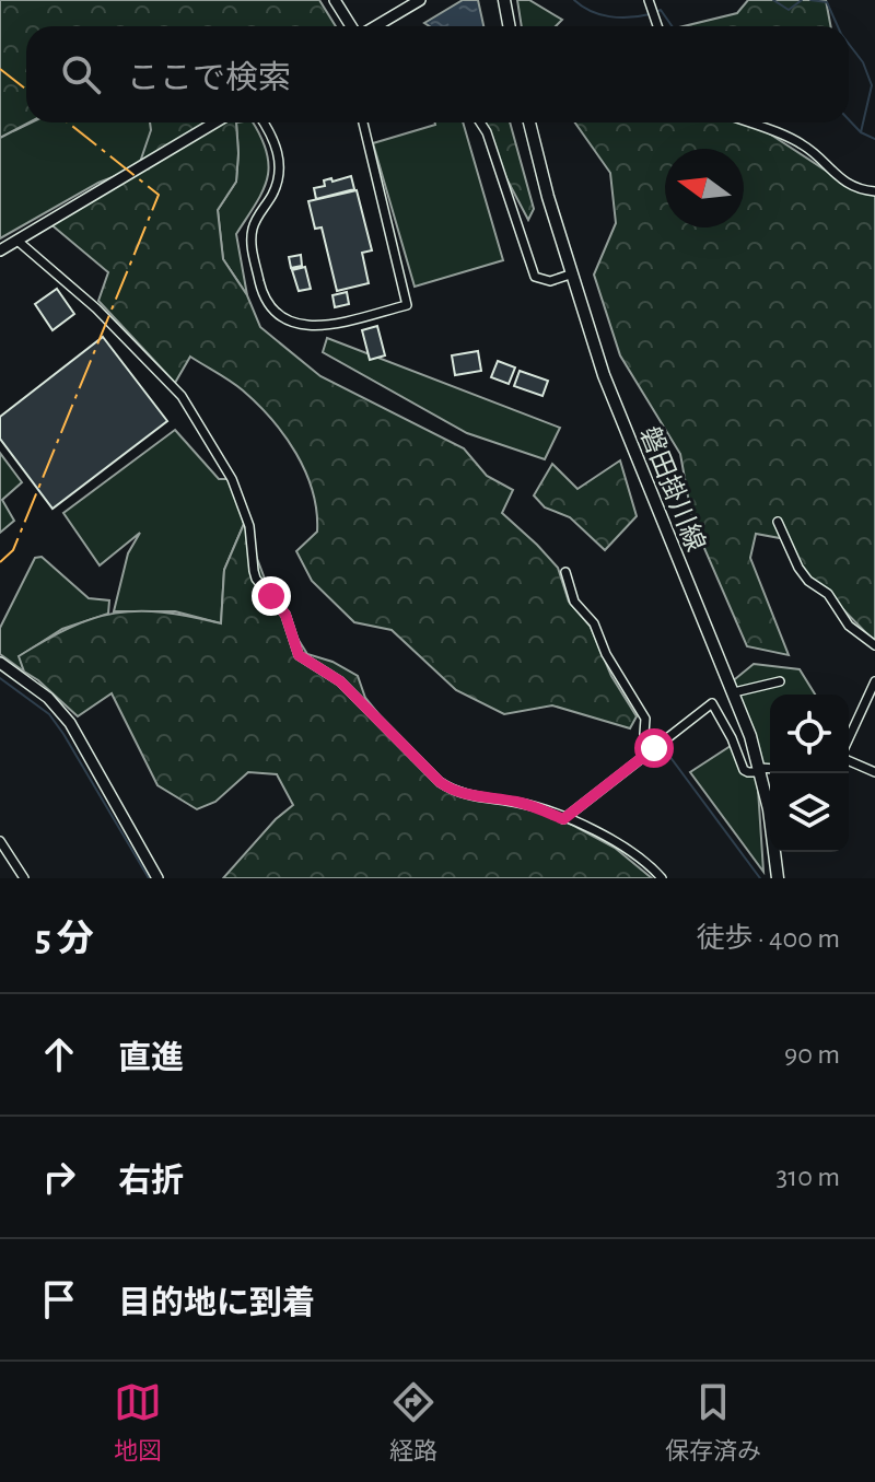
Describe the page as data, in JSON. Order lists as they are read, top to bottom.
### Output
{
  "streets": {
    "main road": ["磐田掛川線"]
  },
  "north": "left",
  "page": {
    "search": "ここで検索",
    "heading": ["5 分", "徒歩 · 400 m"],
    "list": [
      ["直進", "90 m"],
      ["右折", "310 m"],
      "目的地に到着"
    ],
    "nav": ["地図", "経路", "保存済み"]
  }
}
